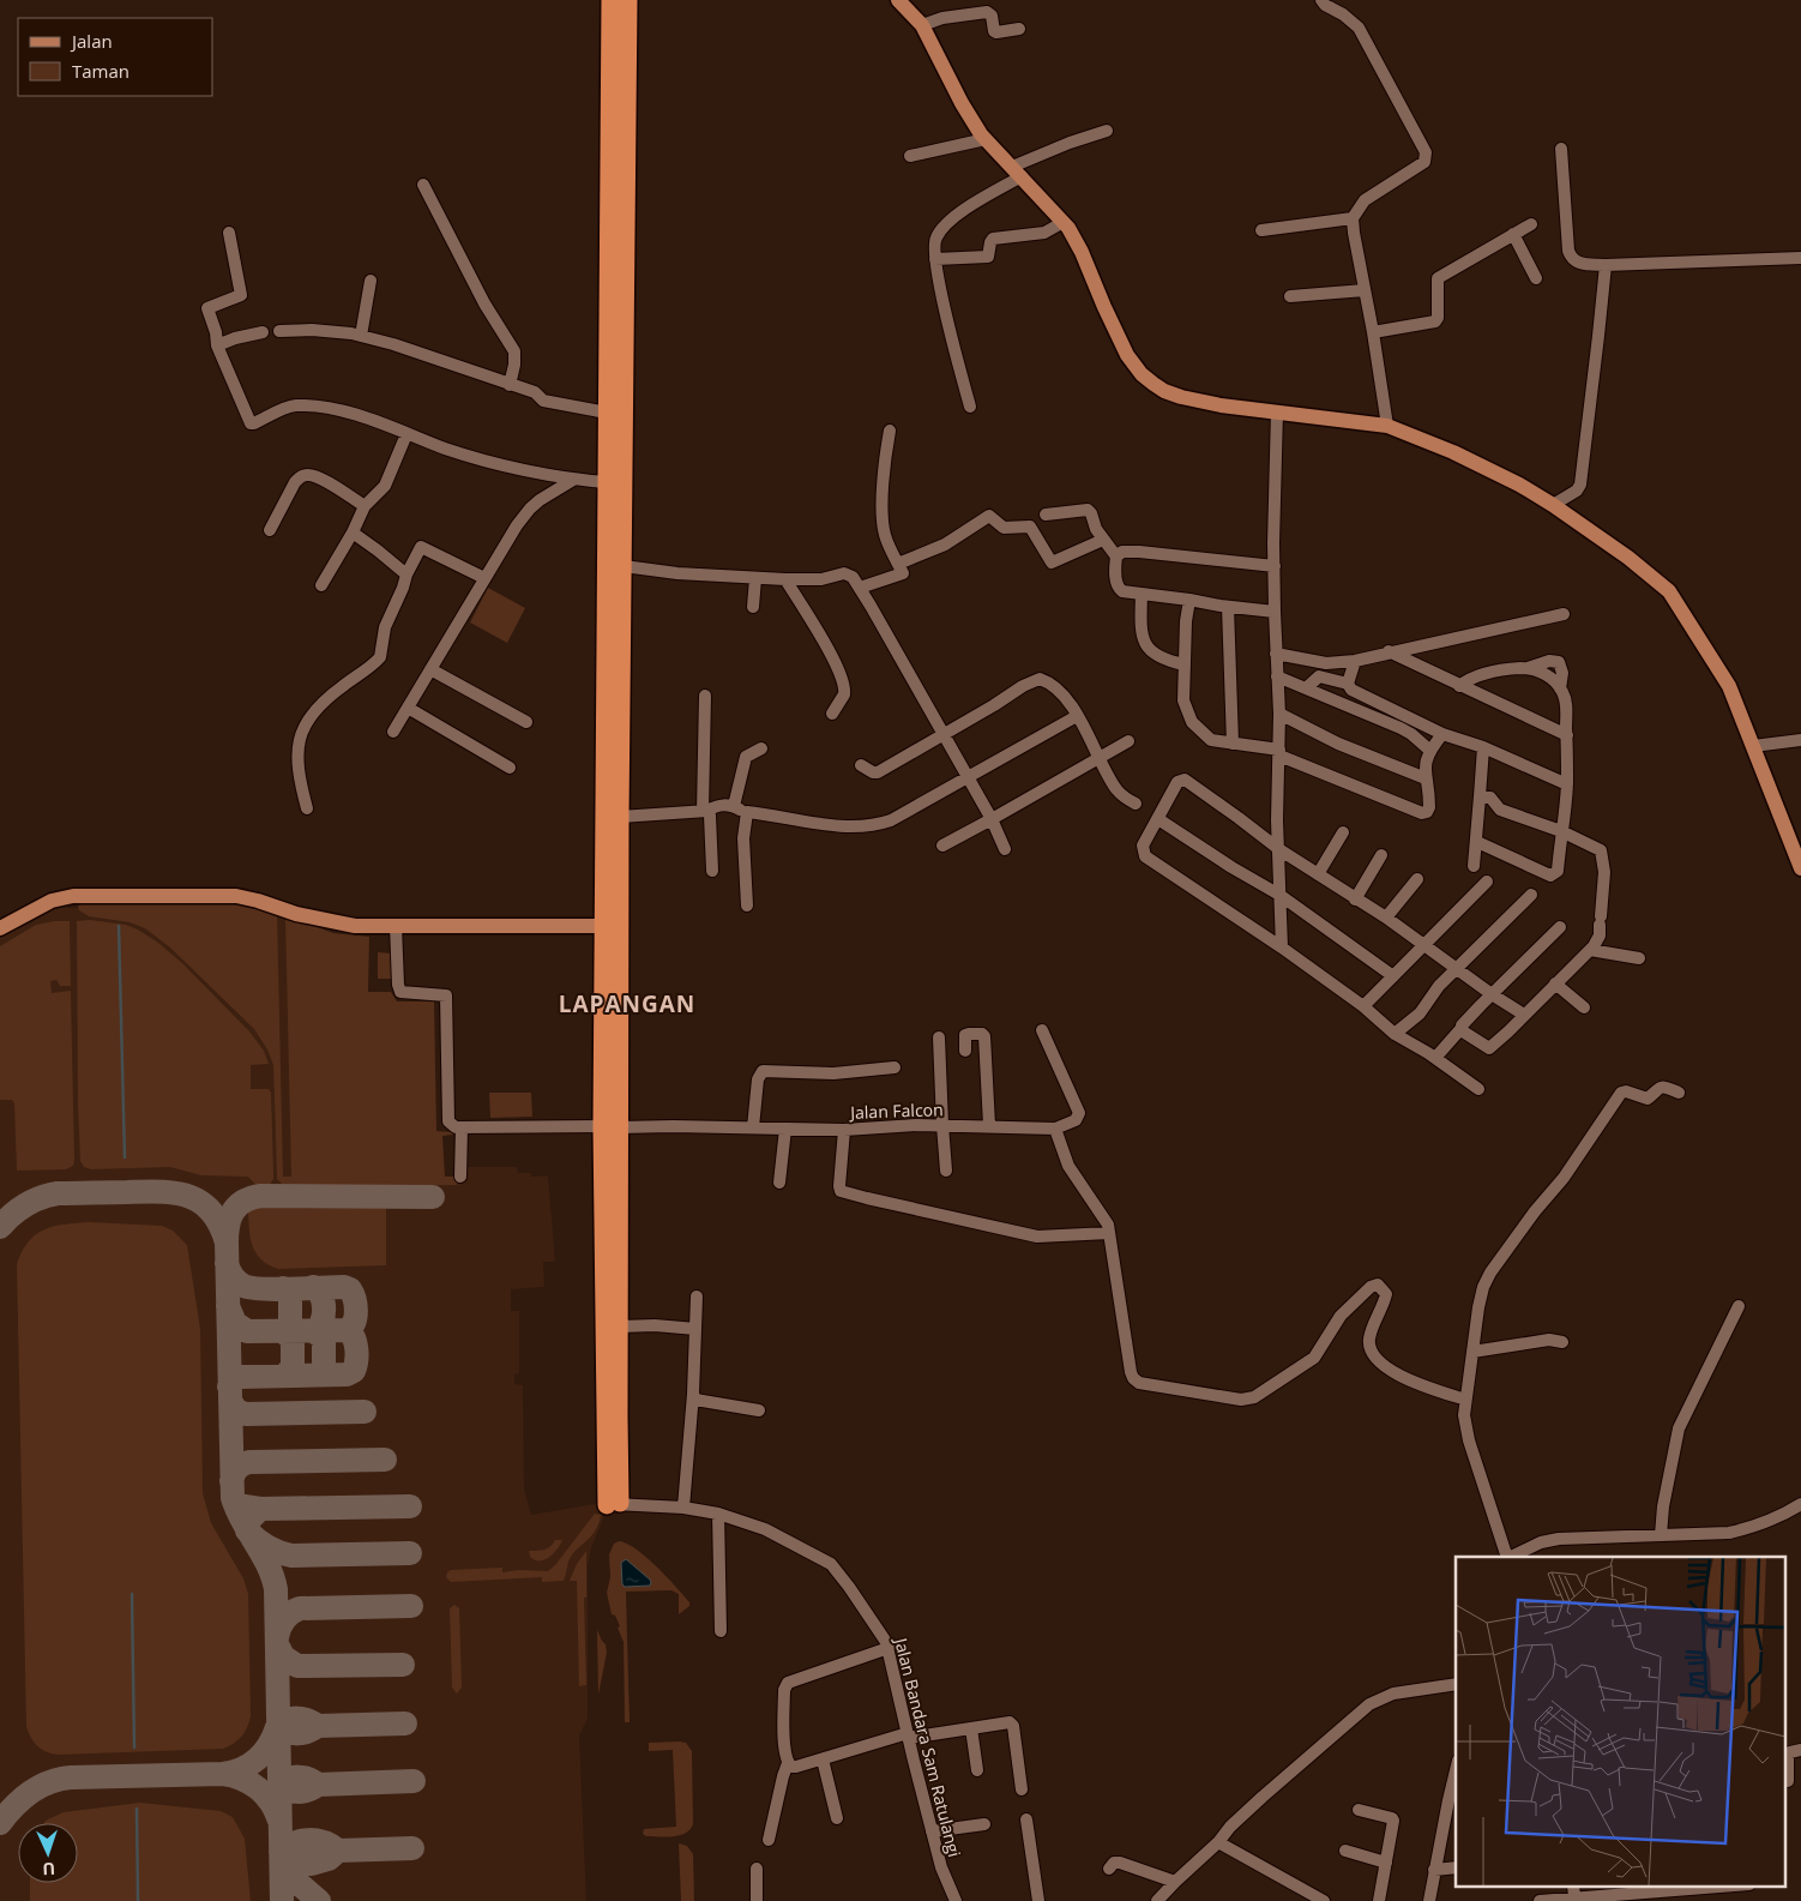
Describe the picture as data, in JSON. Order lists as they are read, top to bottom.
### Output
{
  "streets": {
    "street": ["Jalan Falcon", "Jalan Bandara Sam Ratulangi"]
  },
  "districts": ["LAPANGAN"],
  "legend": ["Jalan", "Taman"],
  "north": "bottom"
}
